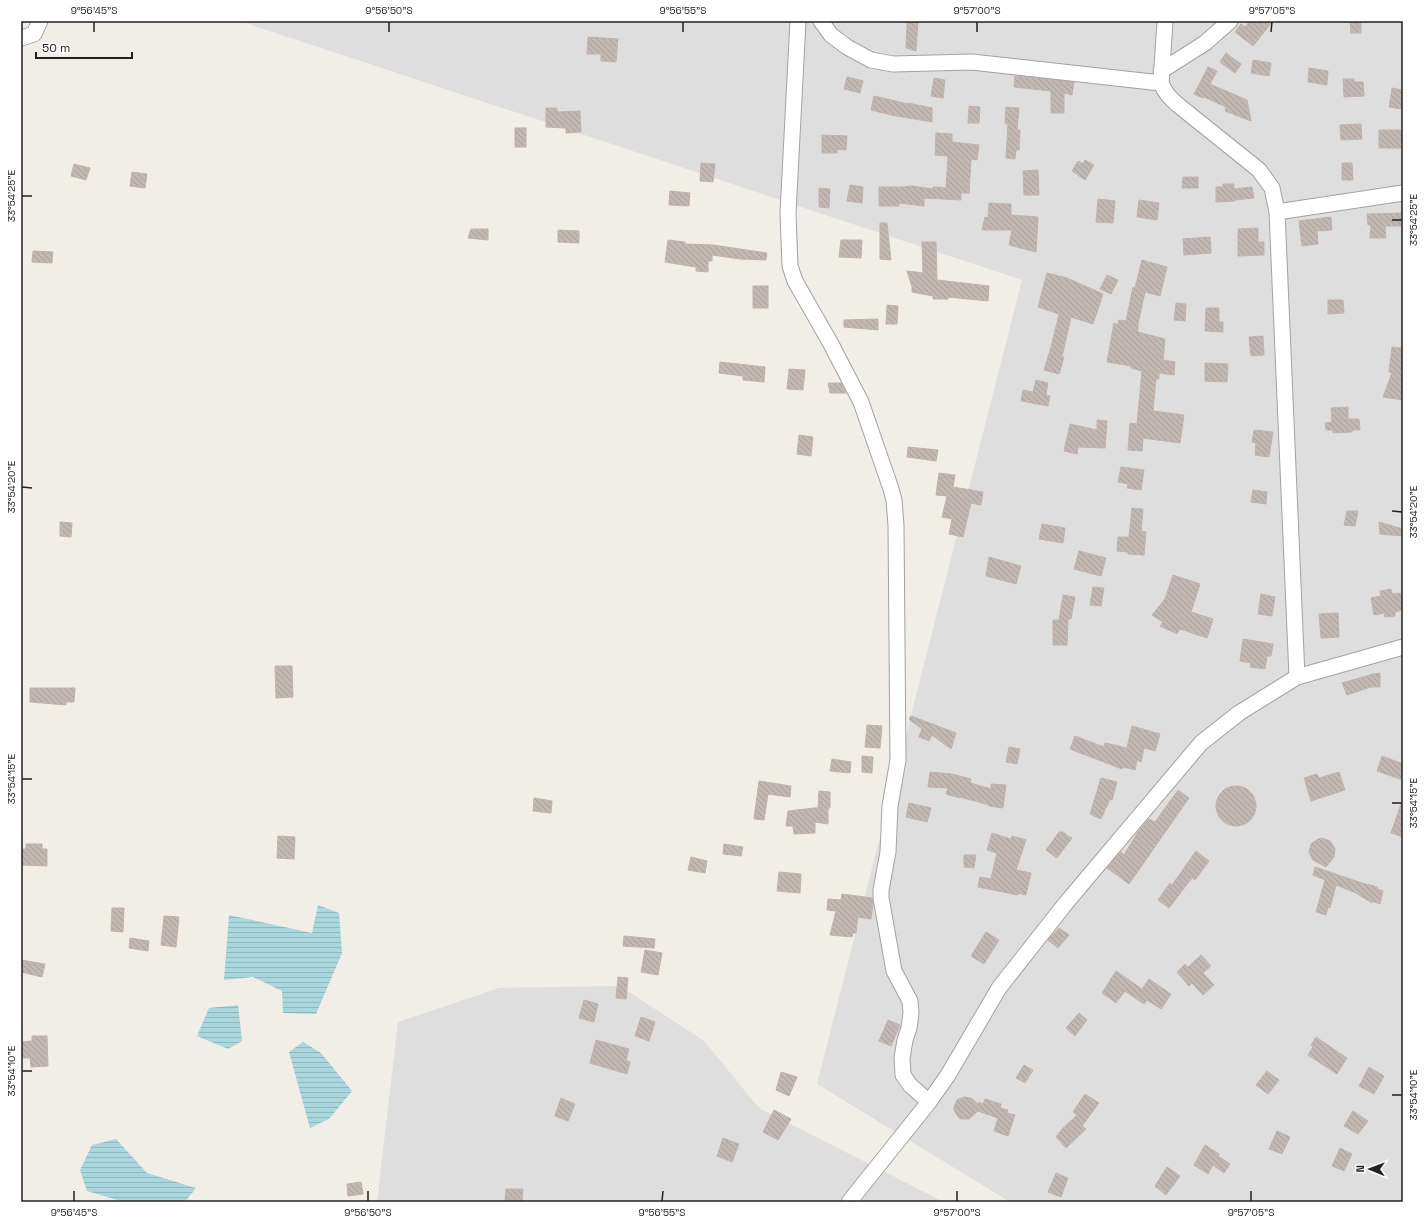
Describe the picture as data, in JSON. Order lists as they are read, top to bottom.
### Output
{
  "scale_bar": "50 m",
  "north": "left",
  "coordinates": [
    "9°56'45\"S",
    "9°56'50\"S",
    "9°56'55\"S",
    "9°57'00\"S",
    "9°57'05\"S",
    "33°54'25\"E",
    "33°54'20\"E",
    "33°54'15\"E",
    "33°54'10\"E"
  ]
}
